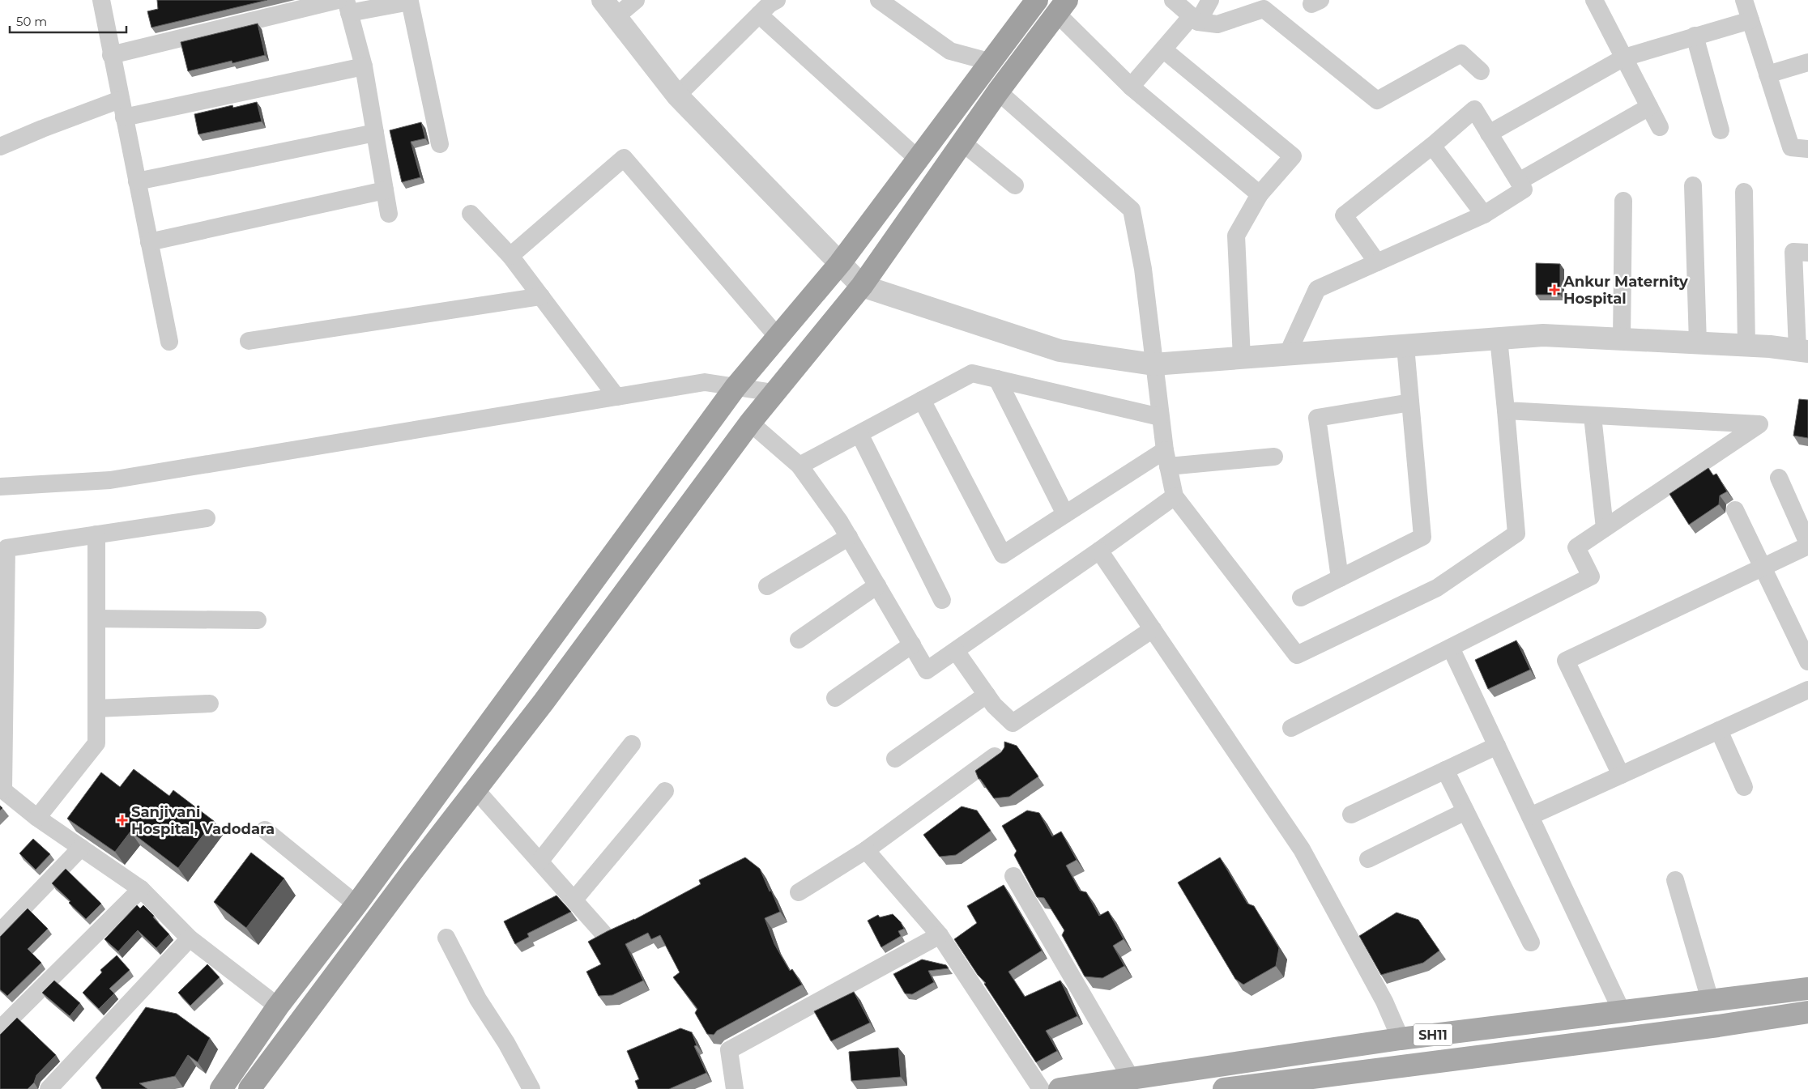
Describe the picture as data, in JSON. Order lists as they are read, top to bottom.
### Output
{
  "streets": {
    "main road": ["SH11"]
  },
  "places": {
    "health": ["Ankur Maternity Hospital", "Sanjivani Hospital, Vadodara"]
  },
  "scale_bar": "50 m"
}
